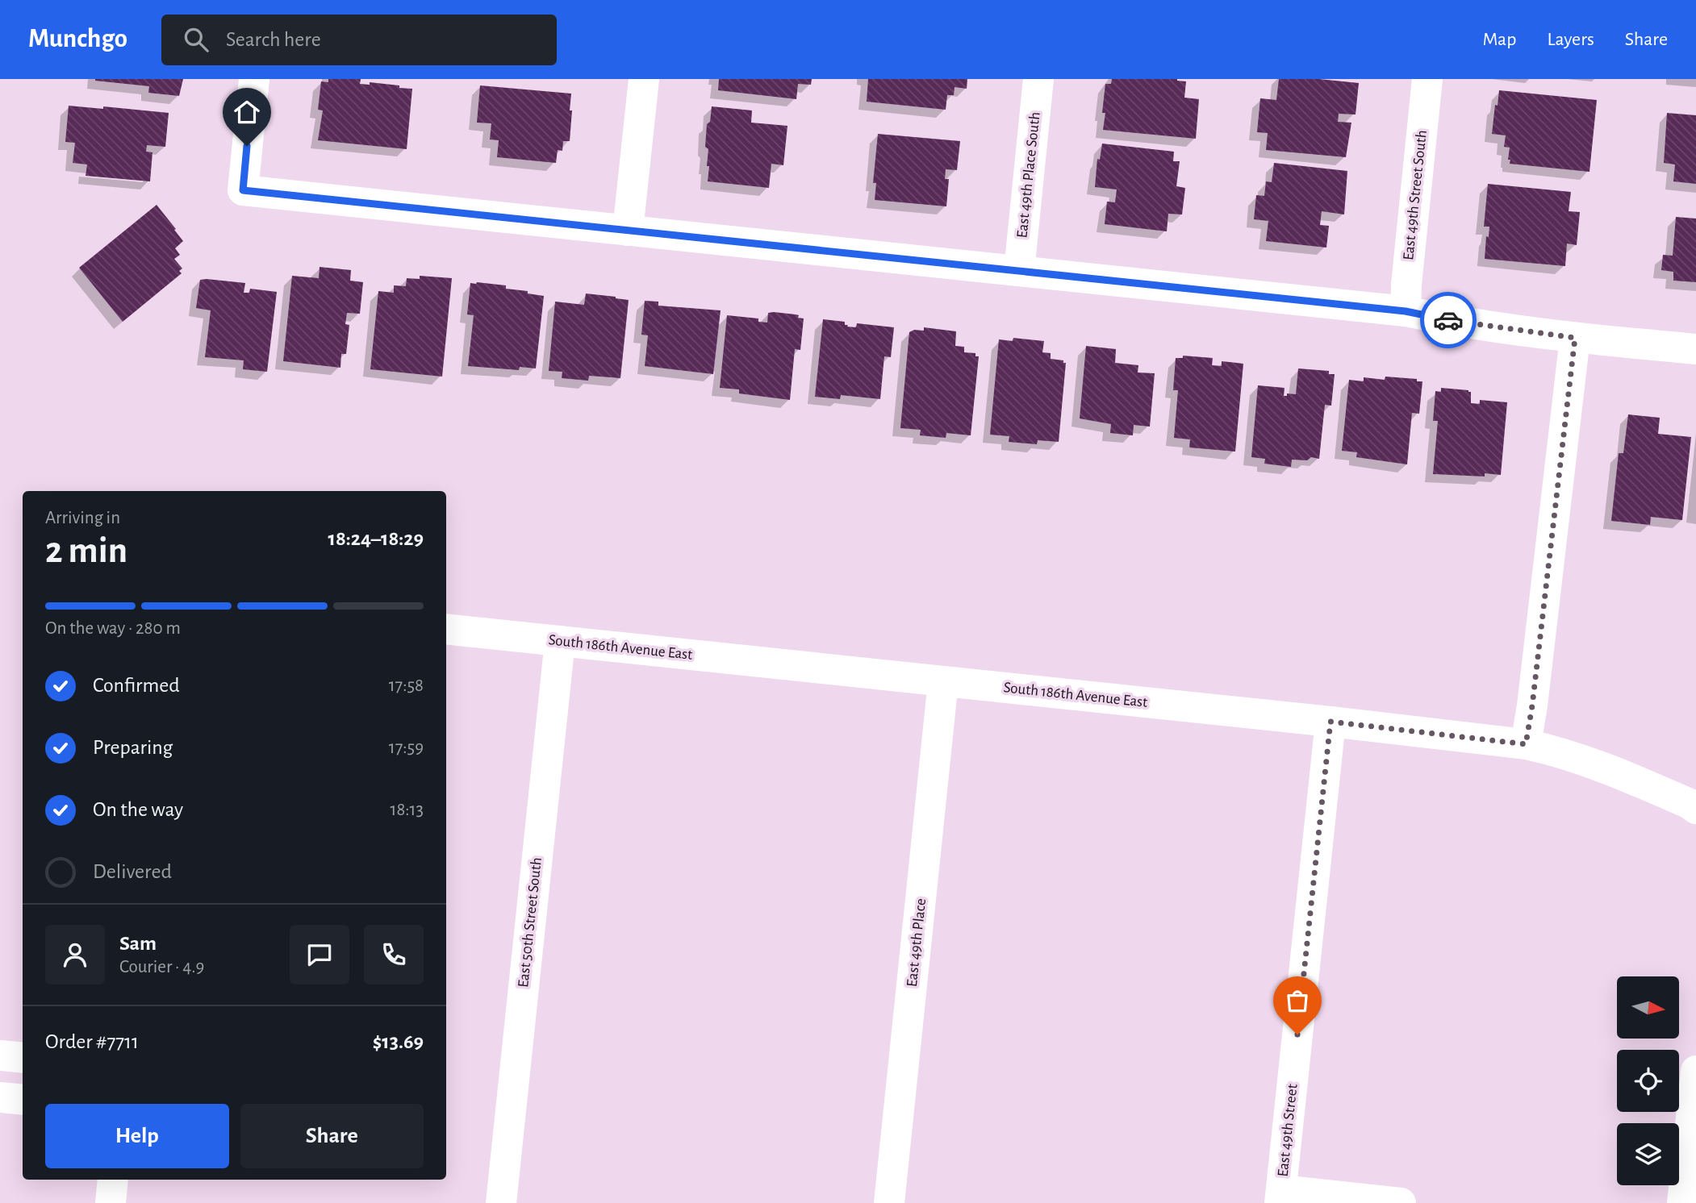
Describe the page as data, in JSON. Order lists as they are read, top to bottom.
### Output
{
  "streets": {
    "street": [
      "East 49th Place South",
      "East 49th Street South",
      "South 186th Avenue East",
      "East 50th Street South",
      "East 49th Place",
      "East 49th Street"
    ]
  },
  "crossings": [
    ["South 186th Avenue East", "East 50th Street South"],
    ["South 186th Avenue East", "East 49th Place"],
    ["South 186th Avenue East", "East 49th Street"]
  ],
  "north": "right",
  "page": {
    "header": "Munchgo",
    "search": "Search here",
    "nav": ["Map", "Layers", "Share"],
    "heading": ["2 min", "Arriving in", "18:24–18:29"],
    "panel": [
      "Sam",
      "Courier · 4.9",
      "Order #7711",
      "$13.69"
    ],
    "bar": "On the way · 280 m",
    "list": [
      ["Confirmed", "17:58"],
      ["Preparing", "17:59"],
      ["On the way", "18:13"],
      "Delivered"
    ],
    "buttons": ["Help", "Share"]
  }
}
